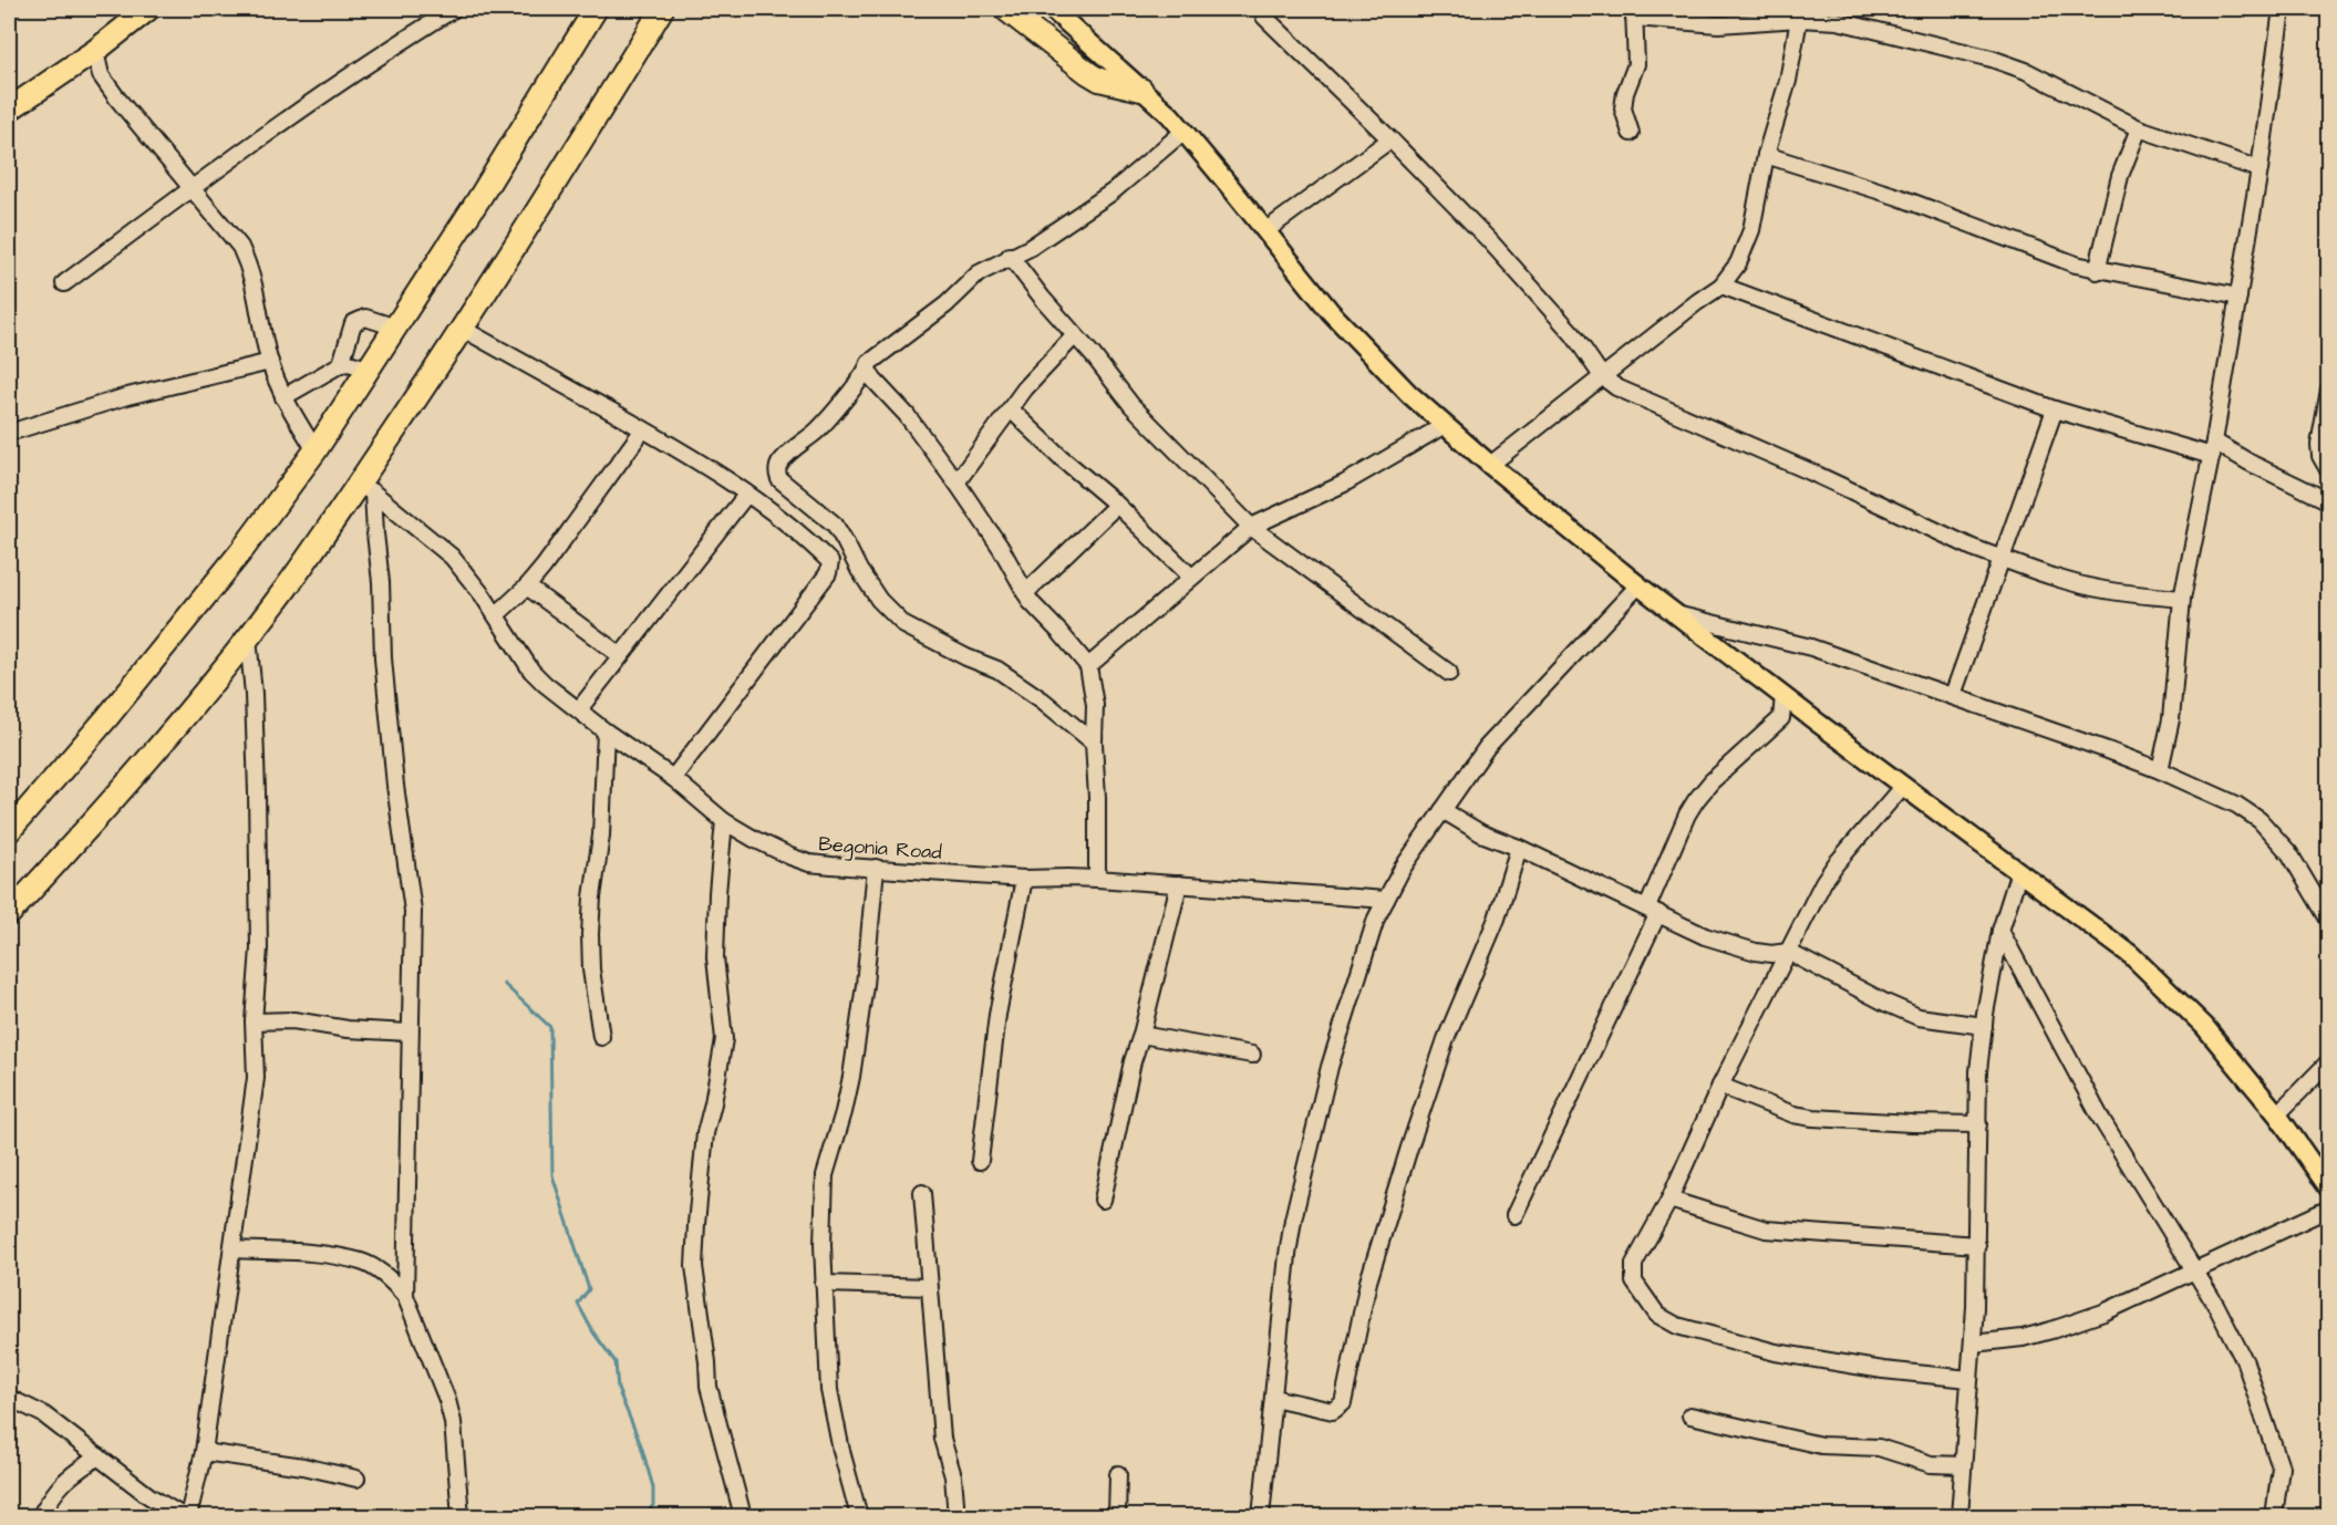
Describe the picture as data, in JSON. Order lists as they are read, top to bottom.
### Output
{
  "streets": {
    "street": ["Begonia Road"]
  }
}
